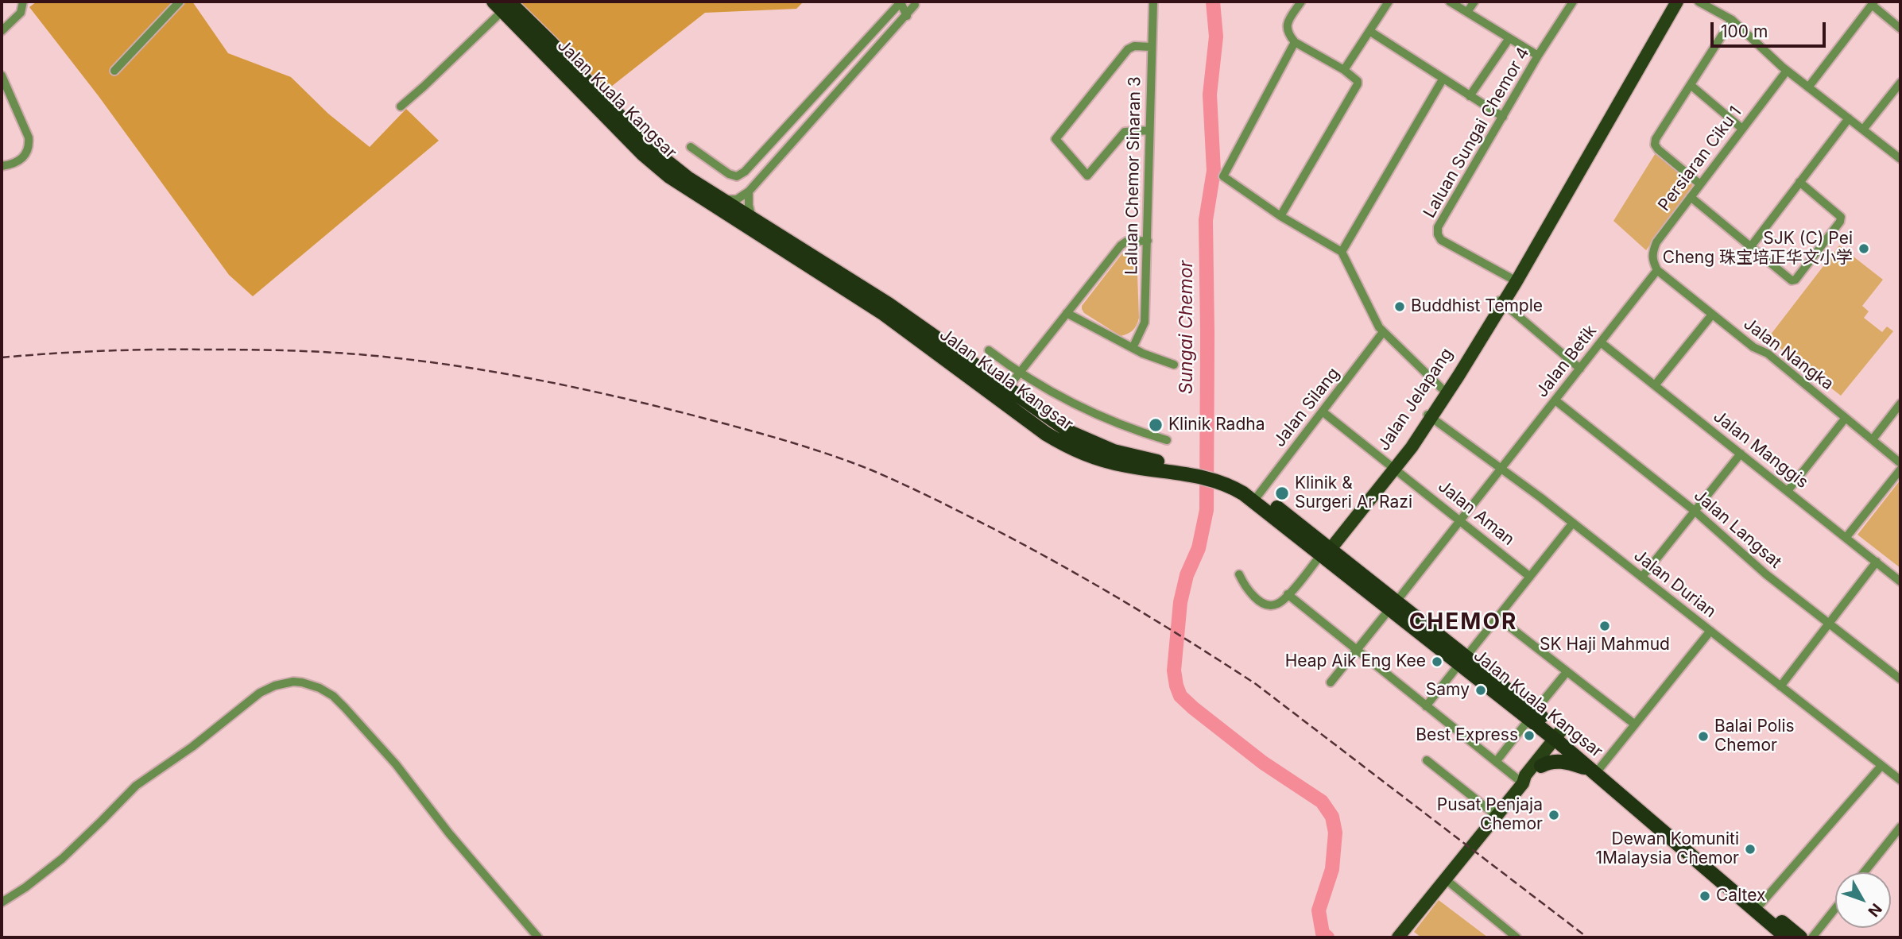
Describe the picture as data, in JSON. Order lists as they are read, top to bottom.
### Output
{
  "streets": {
    "highway": ["Jalan Kuala Kangsar"],
    "main road": ["Jalan Jelapang"],
    "street": [
      "Laluan Sungai Chemor 4",
      "Persiaran Ciku 1",
      "Laluan Chemor Sinaran 3",
      "Jalan Nangka",
      "Jalan Betik",
      "Jalan Silang",
      "Jalan Manggis",
      "Jalan Aman",
      "Jalan Langsat",
      "Jalan Durian"
    ]
  },
  "crossings": [
    ["Jalan Kuala Kangsar", "Jalan Betik"],
    ["Jalan Kuala Kangsar", "Jalan Jelapang"],
    ["Jalan Kuala Kangsar", "Jalan Silang"],
    ["Laluan Sungai Chemor 4", "Jalan Jelapang"],
    ["Persiaran Ciku 1", "Jalan Nangka"],
    ["Persiaran Ciku 1", "Jalan Betik"],
    ["Jalan Nangka", "Jalan Betik"],
    ["Jalan Betik", "Jalan Manggis"],
    ["Jalan Betik", "Jalan Aman"],
    ["Jalan Betik", "Jalan Langsat"],
    ["Jalan Betik", "Jalan Durian"],
    ["Jalan Jelapang", "Jalan Aman"],
    ["Jalan Jelapang", "Jalan Durian"],
    ["Jalan Silang", "Jalan Aman"]
  ],
  "districts": ["CHEMOR"],
  "water": ["Sungai Chemor"],
  "places": [
    "SJK (C) Pei Cheng 珠宝培正华文小学",
    "Buddhist Temple",
    "Klinik Radha",
    "Klinik & Surgeri Ar Razi",
    "SK Haji Mahmud",
    "Heap Aik Eng Kee",
    "Samy",
    "Best Express",
    "Balai Polis Chemor",
    "Pusat Penjaja Chemor",
    "Dewan Komuniti 1Malaysia Chemor",
    "Caltex"
  ],
  "scale_bar": "100 m",
  "north": "bottom right"
}
